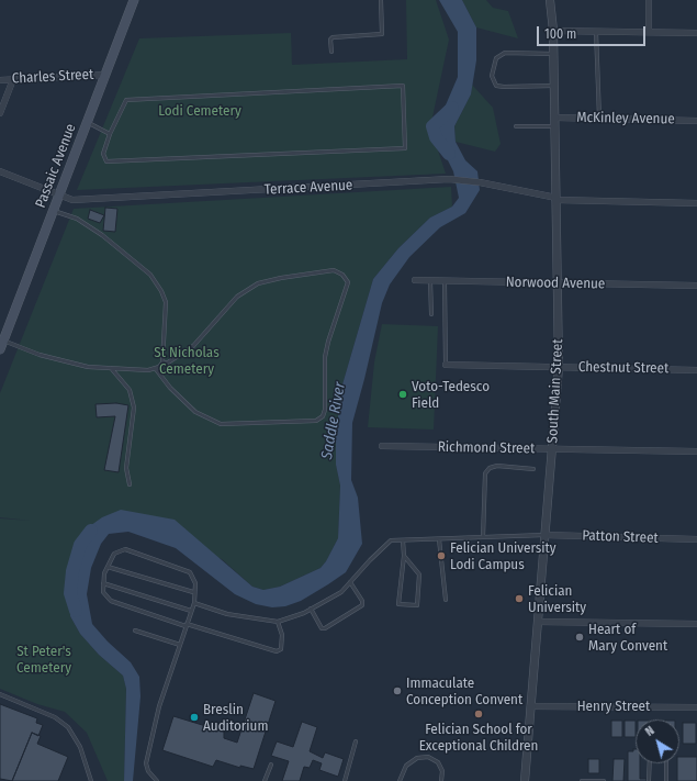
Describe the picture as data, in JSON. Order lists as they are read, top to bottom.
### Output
{
  "streets": {
    "main road": ["Passaic Avenue"],
    "street": [
      "Charles Street",
      "McKinley Avenue",
      "Terrace Avenue",
      "Norwood Avenue",
      "Chestnut Street",
      "South Main Street",
      "Richmond Street",
      "Patton Street",
      "Henry Street"
    ]
  },
  "crossings": [
    ["Charles Street", "Passaic Avenue"],
    ["McKinley Avenue", "South Main Street"],
    ["Passaic Avenue", "Terrace Avenue"],
    ["Terrace Avenue", "South Main Street"],
    ["Norwood Avenue", "South Main Street"],
    ["Chestnut Street", "South Main Street"],
    ["South Main Street", "Richmond Street"],
    ["South Main Street", "Patton Street"],
    ["South Main Street", "Henry Street"]
  ],
  "water": ["Saddle River"],
  "parks": ["Lodi Cemetery", "St Nicholas Cemetery", "St Peter's Cemetery"],
  "places": [
    "Voto-Tedesco Field",
    "Felician University Lodi Campus",
    "Felician University",
    "Heart of Mary Convent",
    "Immaculate Conception Convent",
    "Felician School for Exceptional Children",
    "Breslin Auditorium"
  ],
  "scale_bar": "100 m",
  "north": "top left"
}
